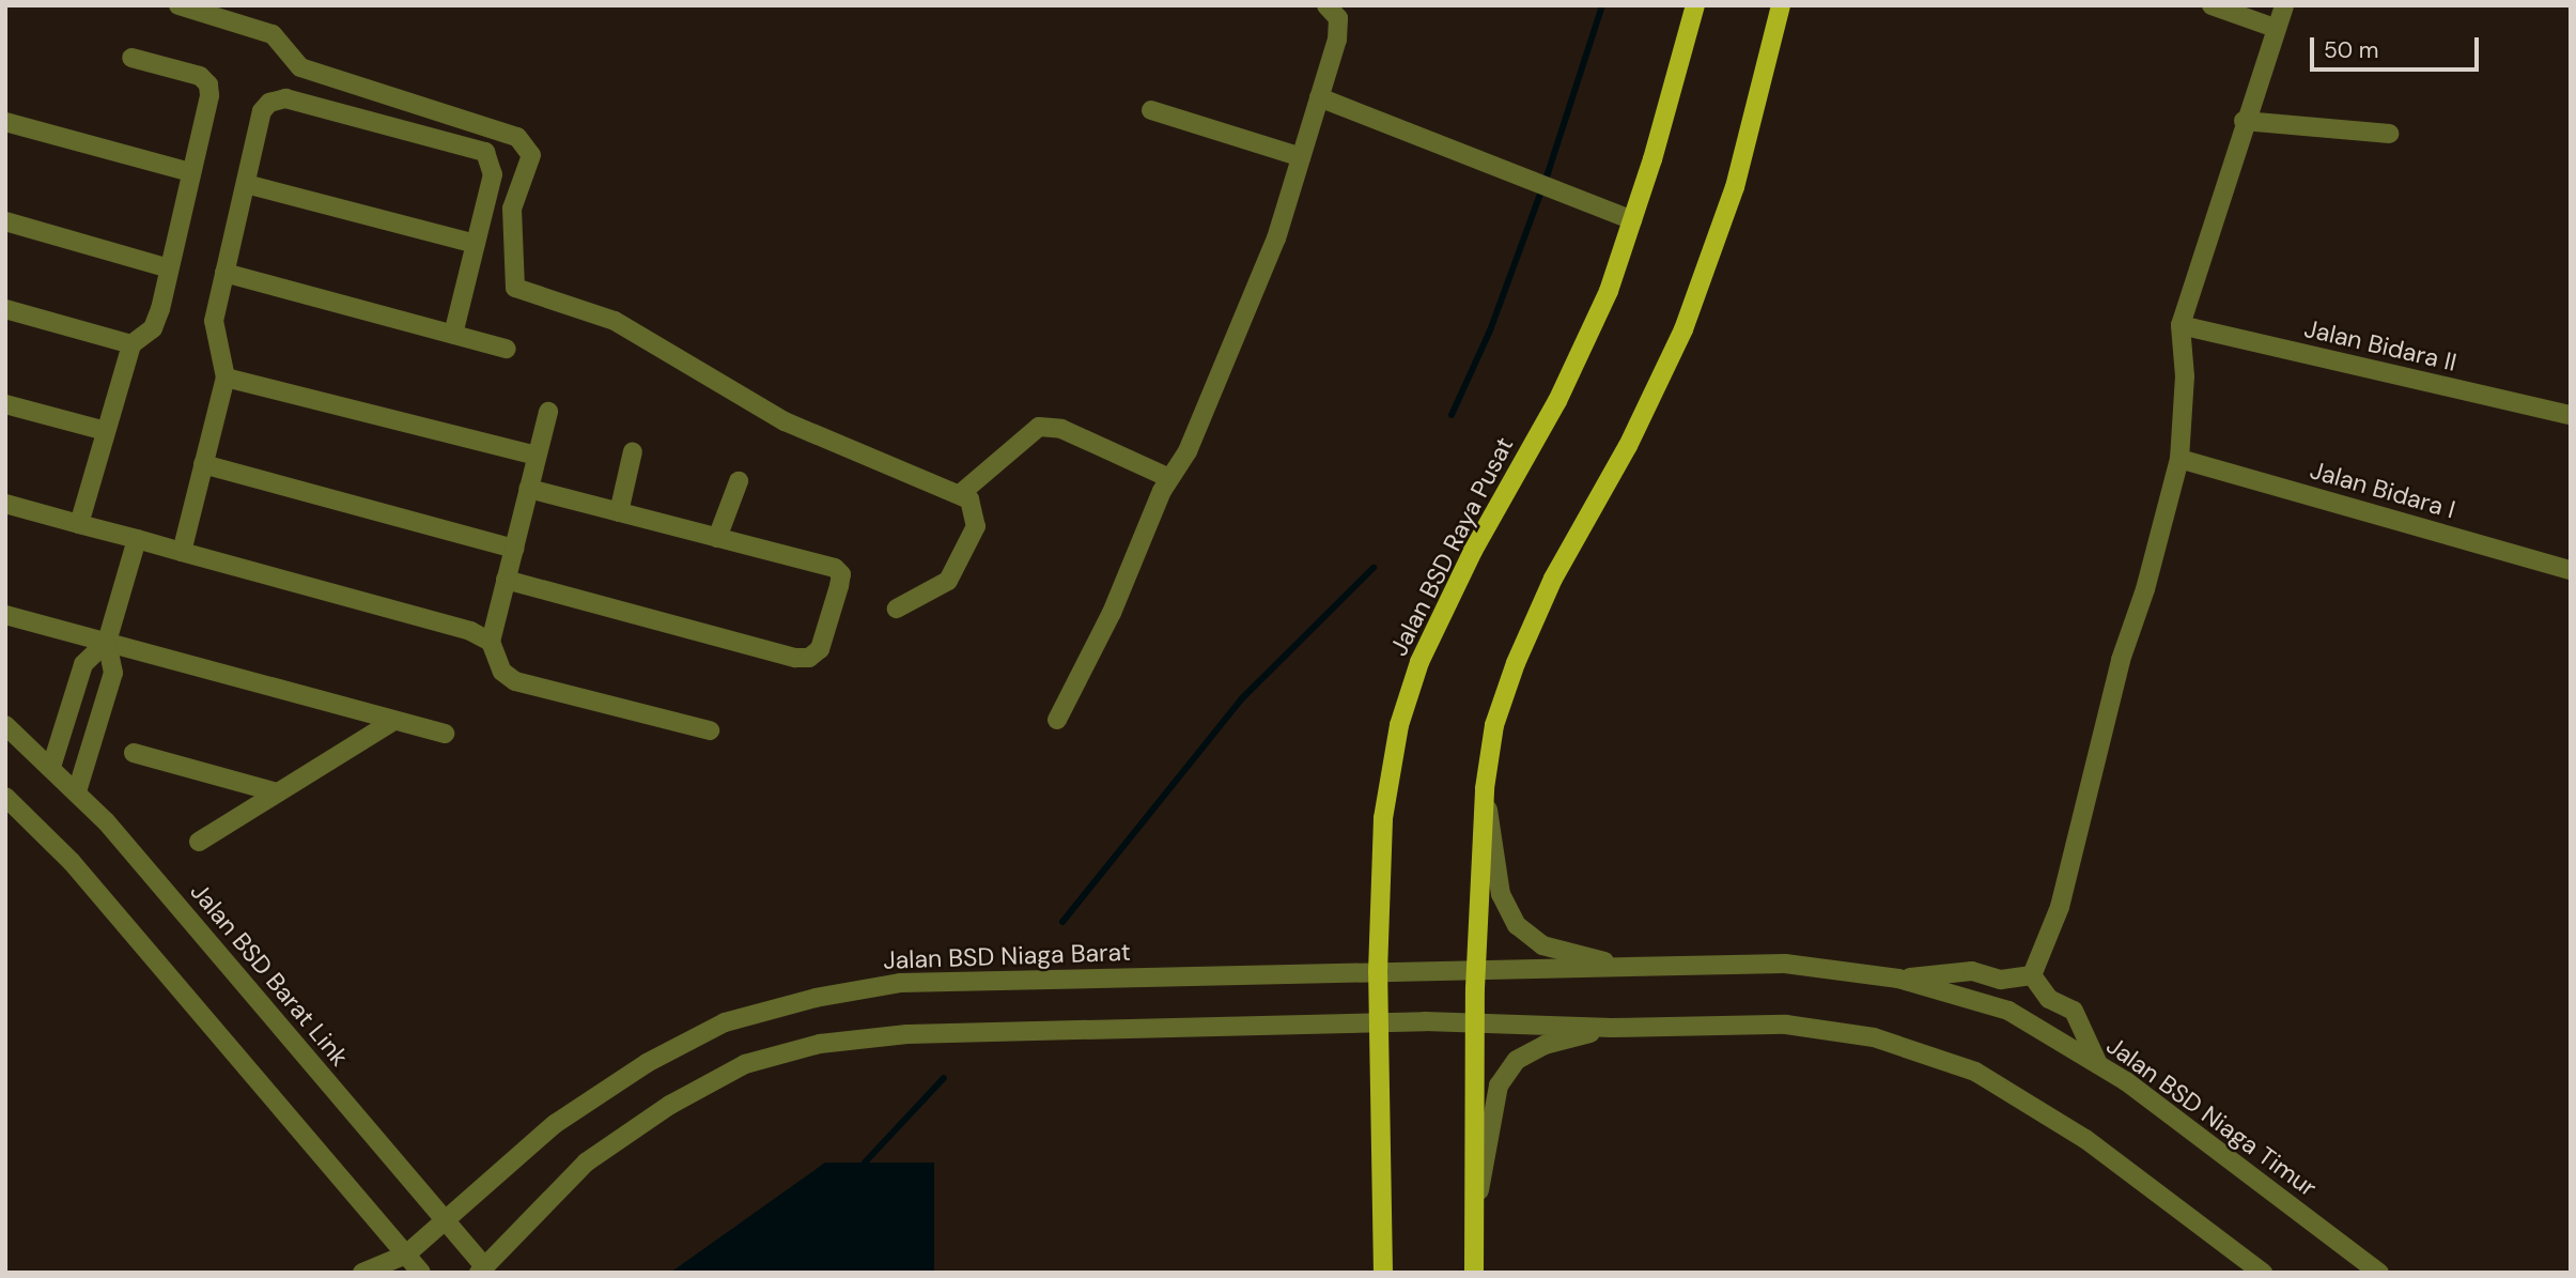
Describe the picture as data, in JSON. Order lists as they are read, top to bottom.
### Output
{
  "streets": {
    "main road": ["Jalan BSD Raya Pusat"],
    "street": [
      "Jalan Bidara II",
      "Jalan Bidara I",
      "Jalan BSD Niaga Barat",
      "Jalan BSD Barat Link",
      "Jalan BSD Niaga Timur"
    ]
  },
  "crossings": [
    ["Jalan BSD Raya Pusat", "Jalan BSD Niaga Barat"],
    ["Jalan BSD Niaga Barat", "Jalan BSD Barat Link"],
    ["Jalan BSD Niaga Barat", "Jalan BSD Niaga Timur"]
  ],
  "scale_bar": "50 m"
}
